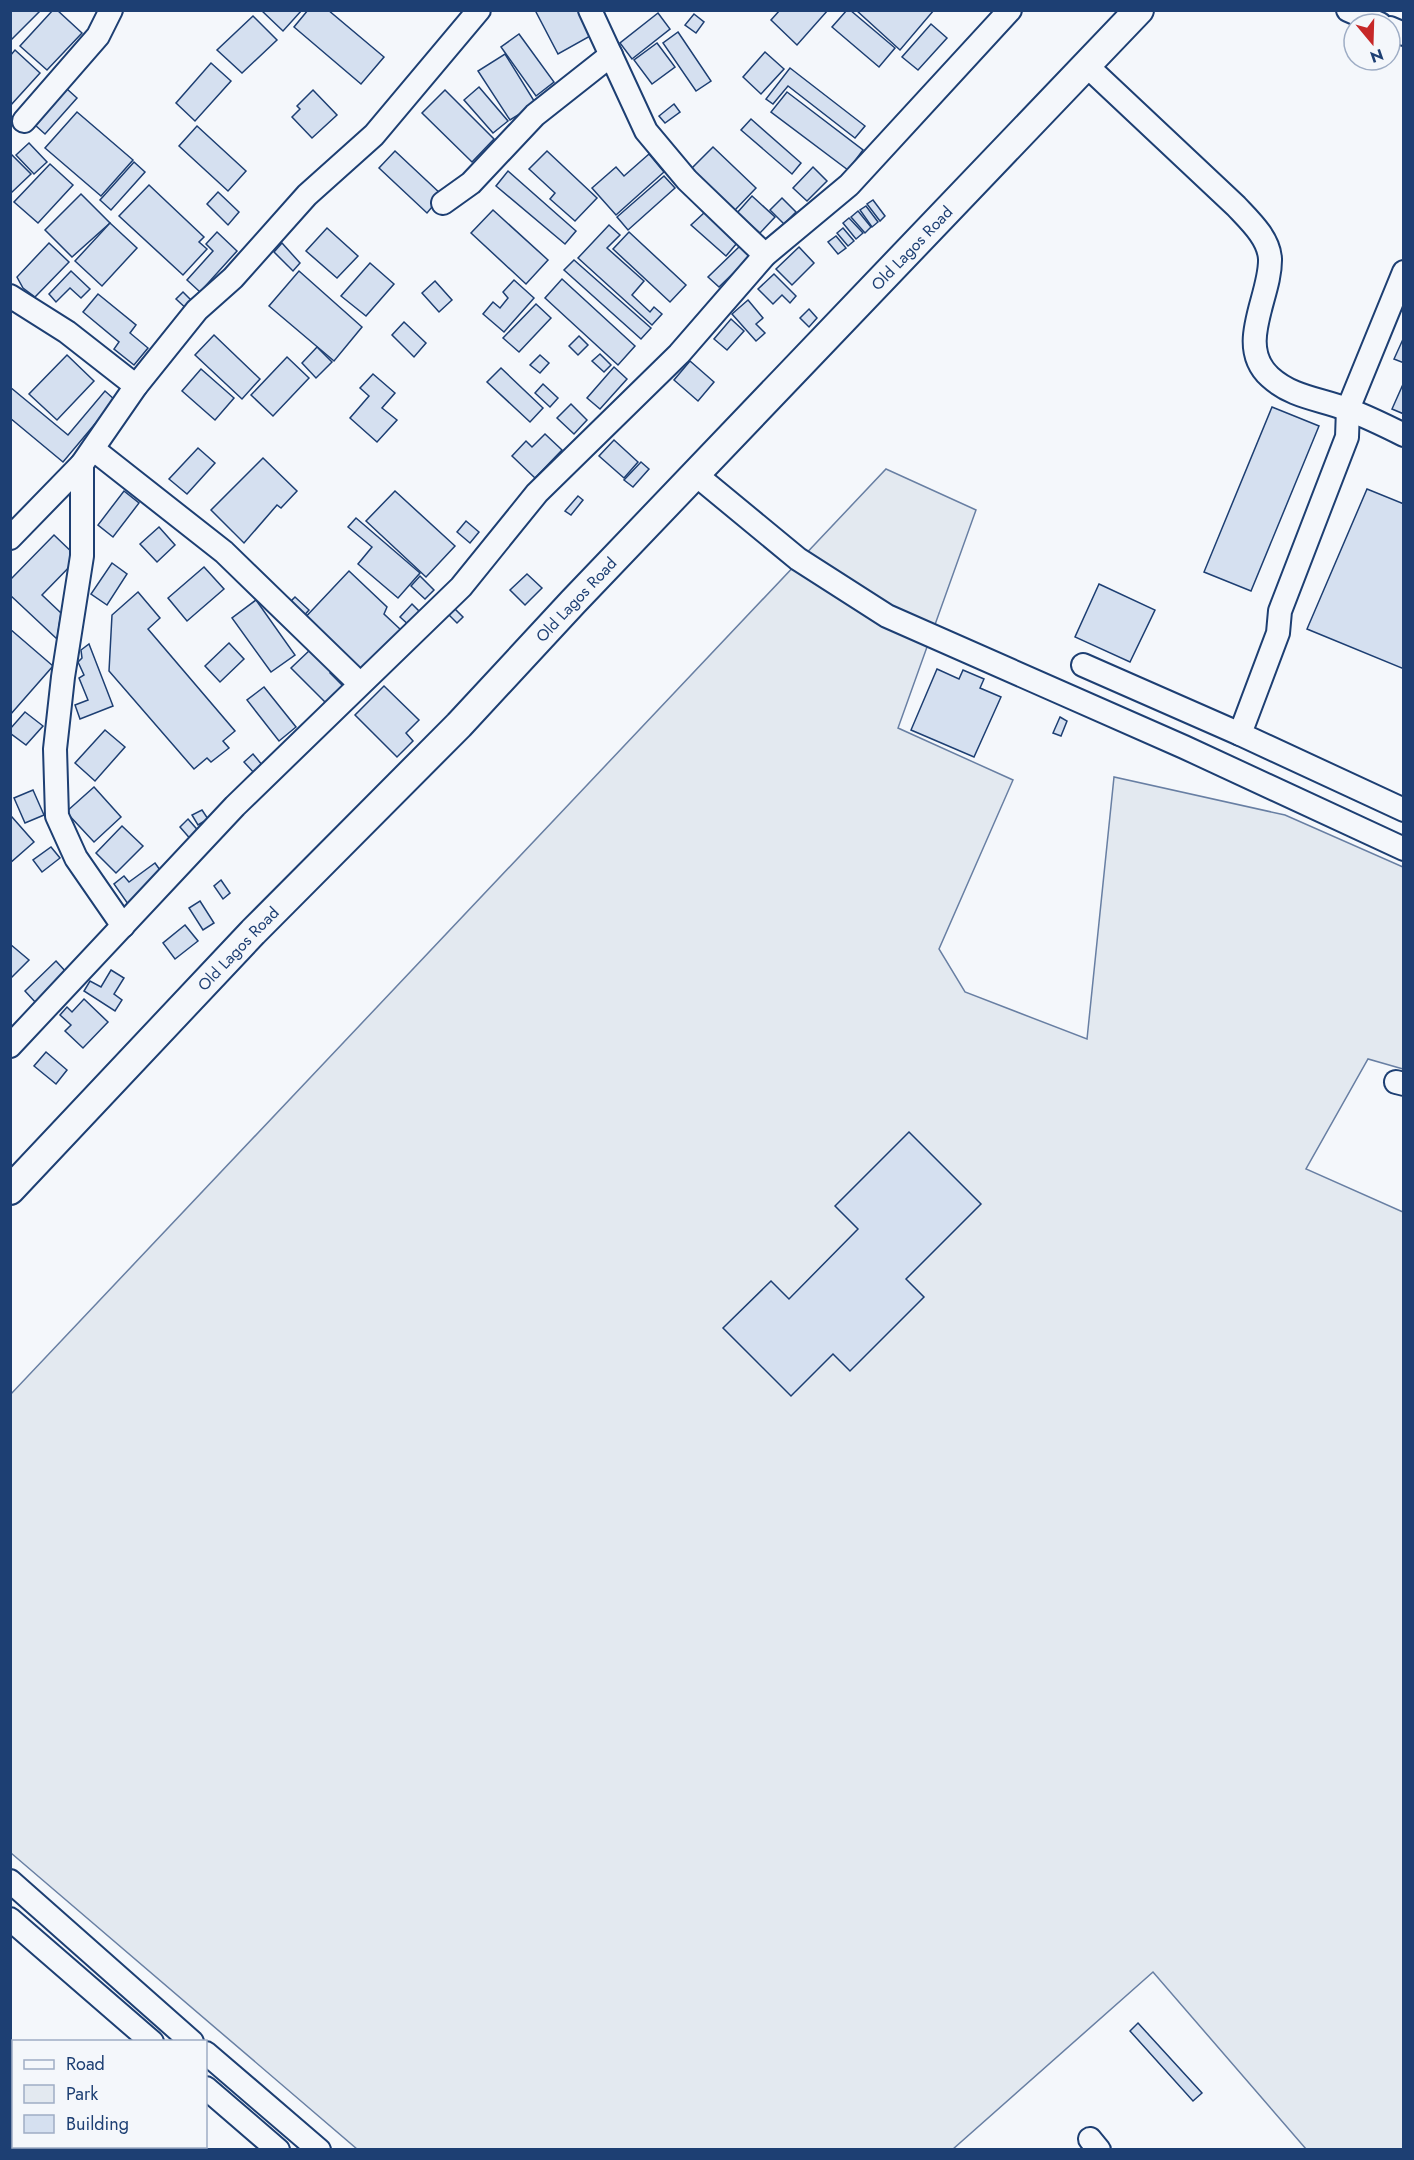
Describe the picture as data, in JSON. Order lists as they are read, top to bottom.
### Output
{
  "streets": {
    "main road": ["Old Lagos Road"]
  },
  "legend": ["Road", "Park", "Building"],
  "north": "bottom"
}
